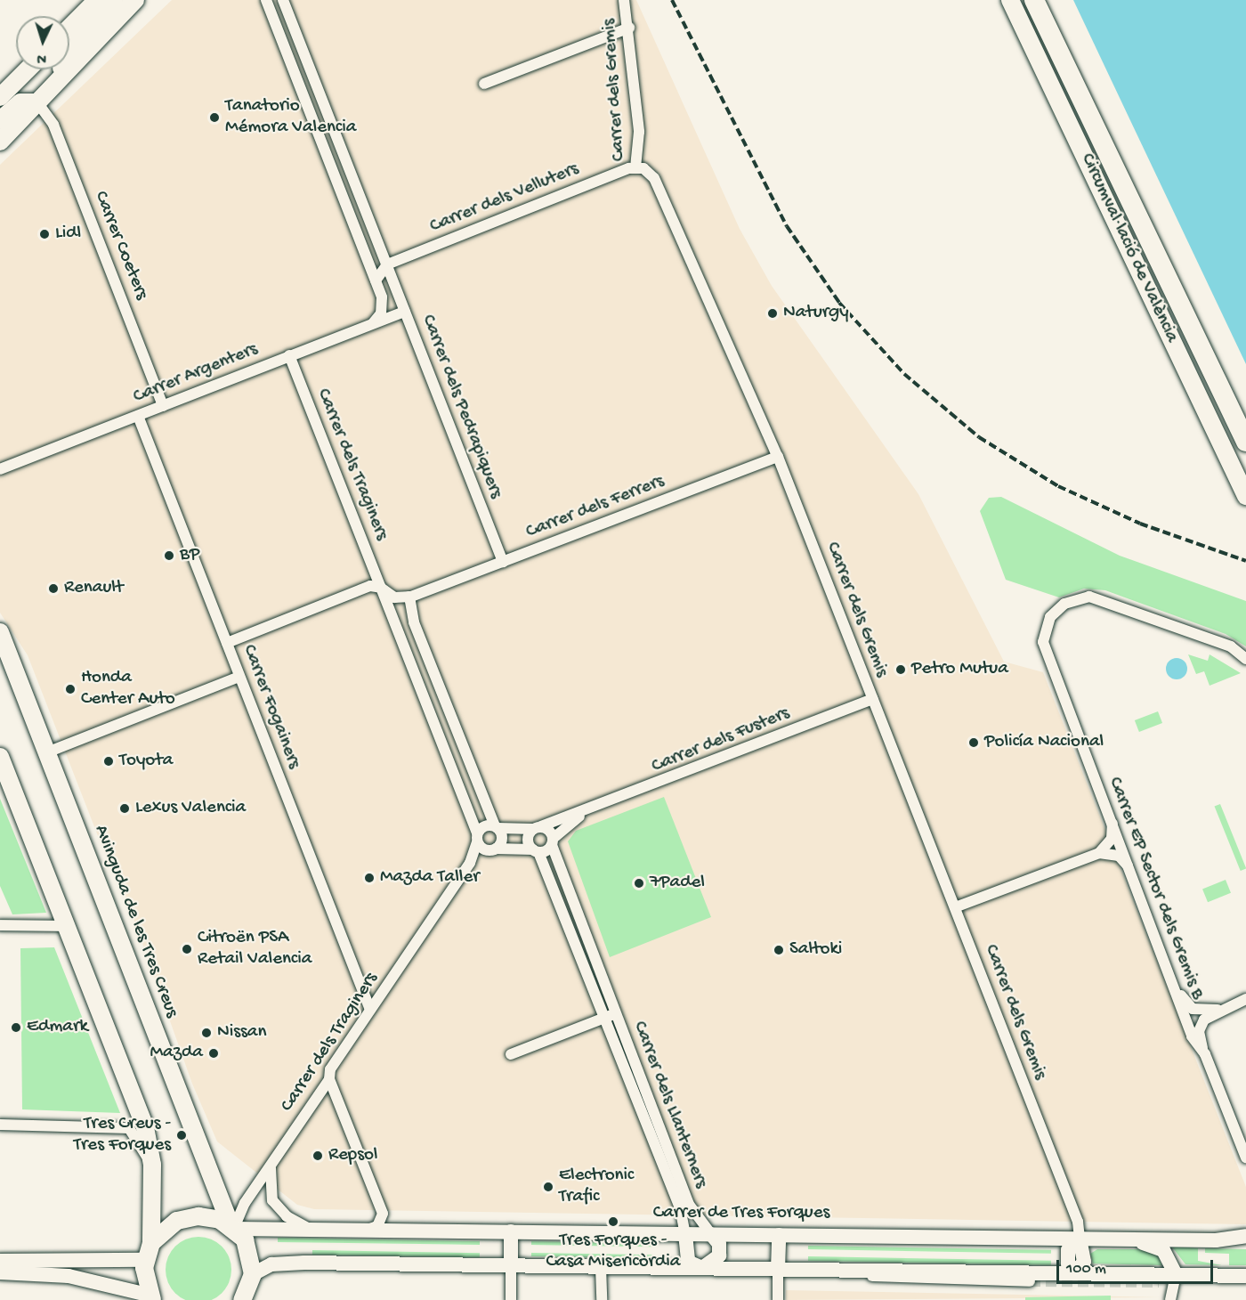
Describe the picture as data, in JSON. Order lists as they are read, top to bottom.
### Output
{
  "streets": {
    "highway": ["Circumval·lació de València"],
    "main road": ["Avinguda de les Tres Creus", "Carrer de Tres Forques"],
    "street": [
      "Carrer dels Gremis",
      "Carrer dels Velluters",
      "Carrer Coeters",
      "Carrer Argenters",
      "Carrer dels Pedrapiquers",
      "Carrer dels Traginers",
      "Carrer dels Ferrers",
      "Carrer Fogainers",
      "Carrer dels Fusters",
      "Carrer EP Sector dels Gremis B",
      "Carrer dels Llanterners"
    ]
  },
  "crossings": [
    ["Carrer dels Gremis", "Carrer dels Velluters"],
    ["Carrer dels Gremis", "Carrer dels Ferrers"],
    ["Carrer dels Gremis", "Carrer dels Fusters"],
    ["Carrer dels Gremis", "Carrer de Tres Forques"],
    ["Carrer dels Velluters", "Carrer dels Pedrapiquers"],
    ["Carrer Coeters", "Carrer Argenters"],
    ["Carrer Argenters", "Carrer dels Pedrapiquers"],
    ["Carrer Argenters", "Carrer dels Traginers"],
    ["Carrer Argenters", "Carrer Fogainers"],
    ["Carrer dels Pedrapiquers", "Carrer dels Ferrers"],
    ["Carrer dels Traginers", "Carrer Fogainers"],
    ["Carrer dels Traginers", "Avinguda de les Tres Creus"],
    ["Carrer dels Traginers", "Carrer de Tres Forques"],
    ["Carrer dels Fusters", "Carrer dels Llanterners"],
    ["Avinguda de les Tres Creus", "Carrer de Tres Forques"],
    ["Carrer dels Llanterners", "Carrer de Tres Forques"]
  ],
  "places": [
    "Tanatorio Mémora Valencia",
    "Lidl",
    "Naturgy",
    "BP",
    "Renault",
    "Petro Mutua",
    "Honda Center Auto",
    "Policía Nacional",
    "Toyota",
    "Lexus Valencia",
    "Mazda Taller",
    "7Padel",
    "Citroën PSA Retail Valencia",
    "Saltoki",
    "Edmark",
    "Nissan",
    "Mazda",
    "Tres Creus - Tres Forques",
    "Repsol",
    "Electronic Trafic",
    "Tres Forques - Casa Misericòrdia"
  ],
  "scale_bar": "100 m",
  "north": "bottom"
}
